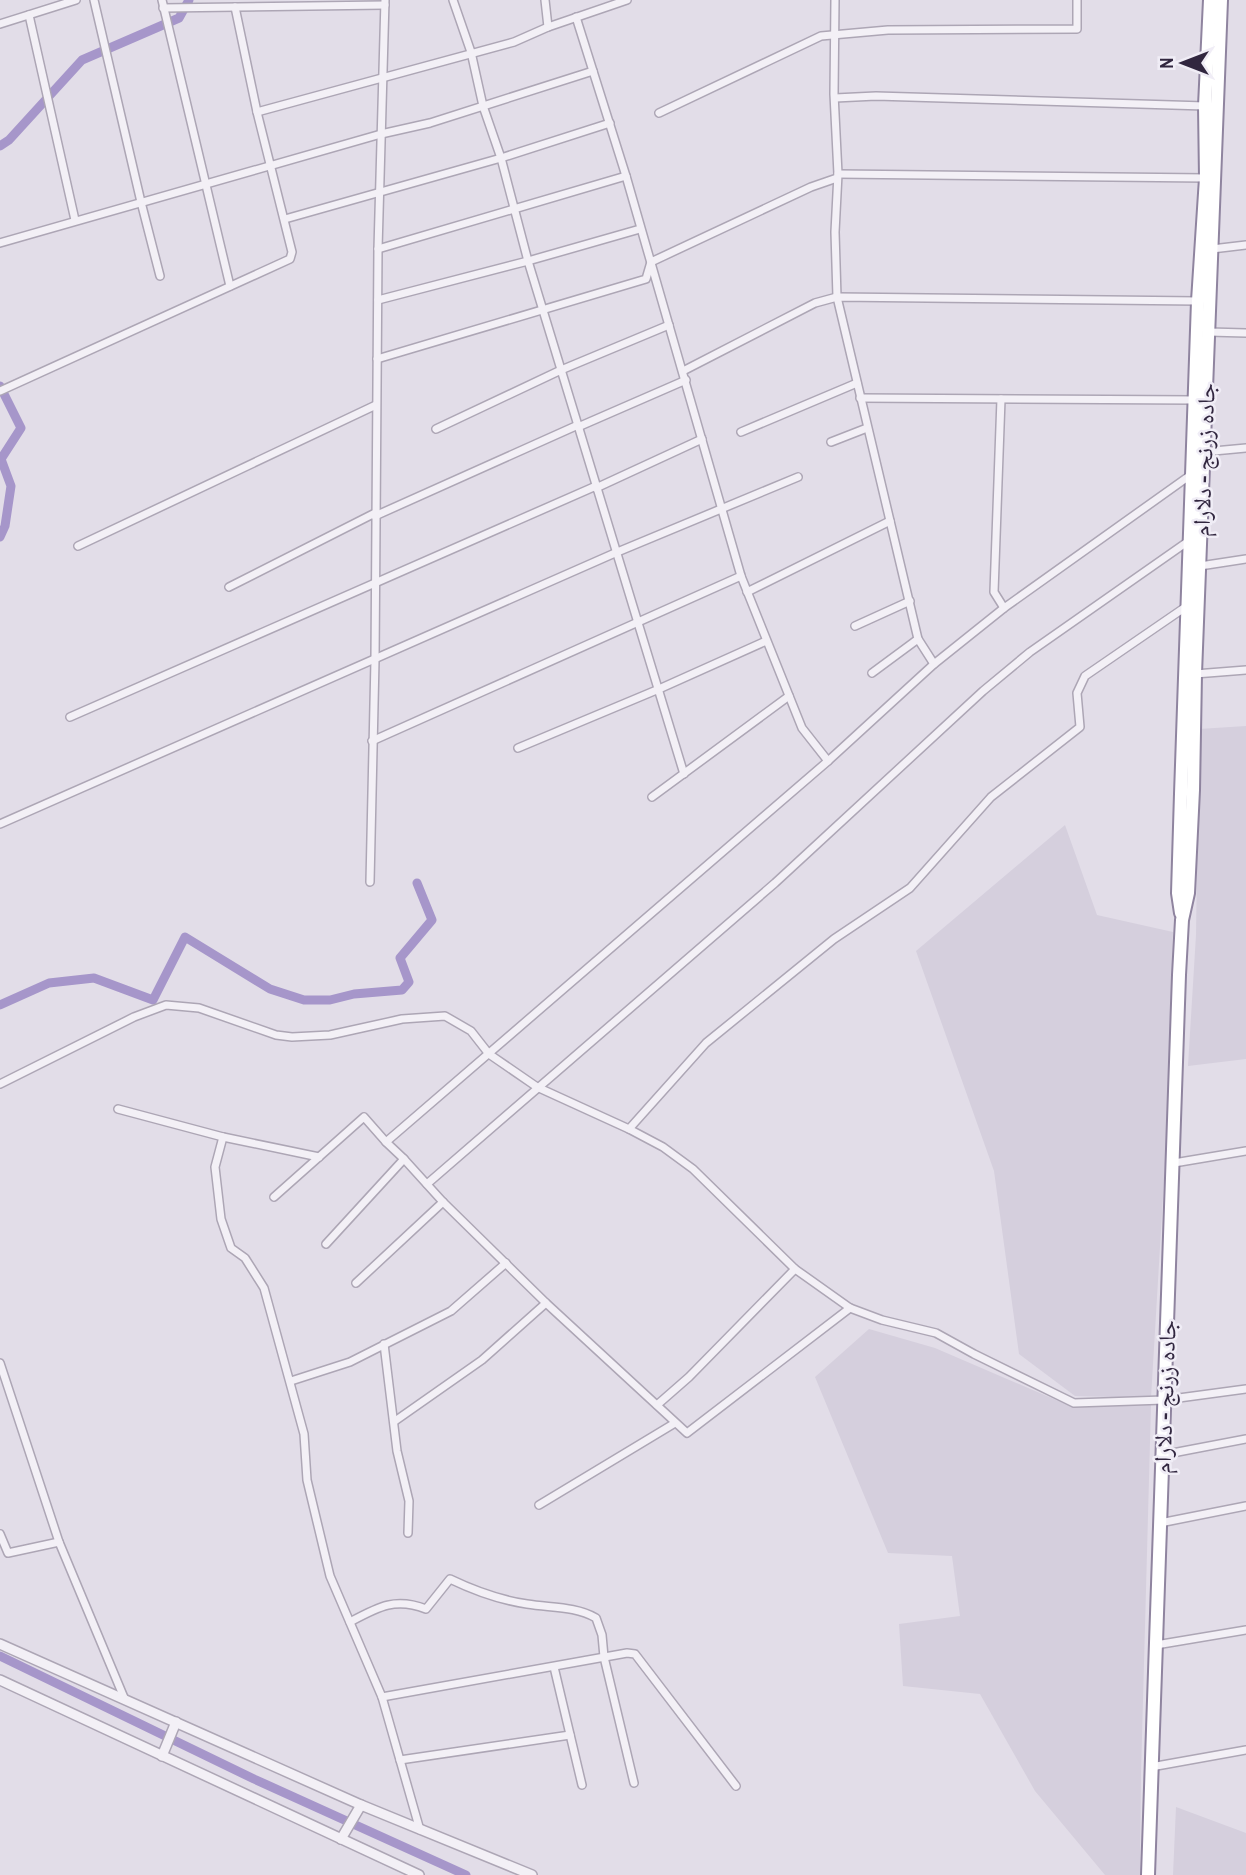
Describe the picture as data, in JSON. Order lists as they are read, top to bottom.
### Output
{
  "streets": {
    "highway": ["جاده زرنج - دلارام"]
  },
  "north": "left"
}
